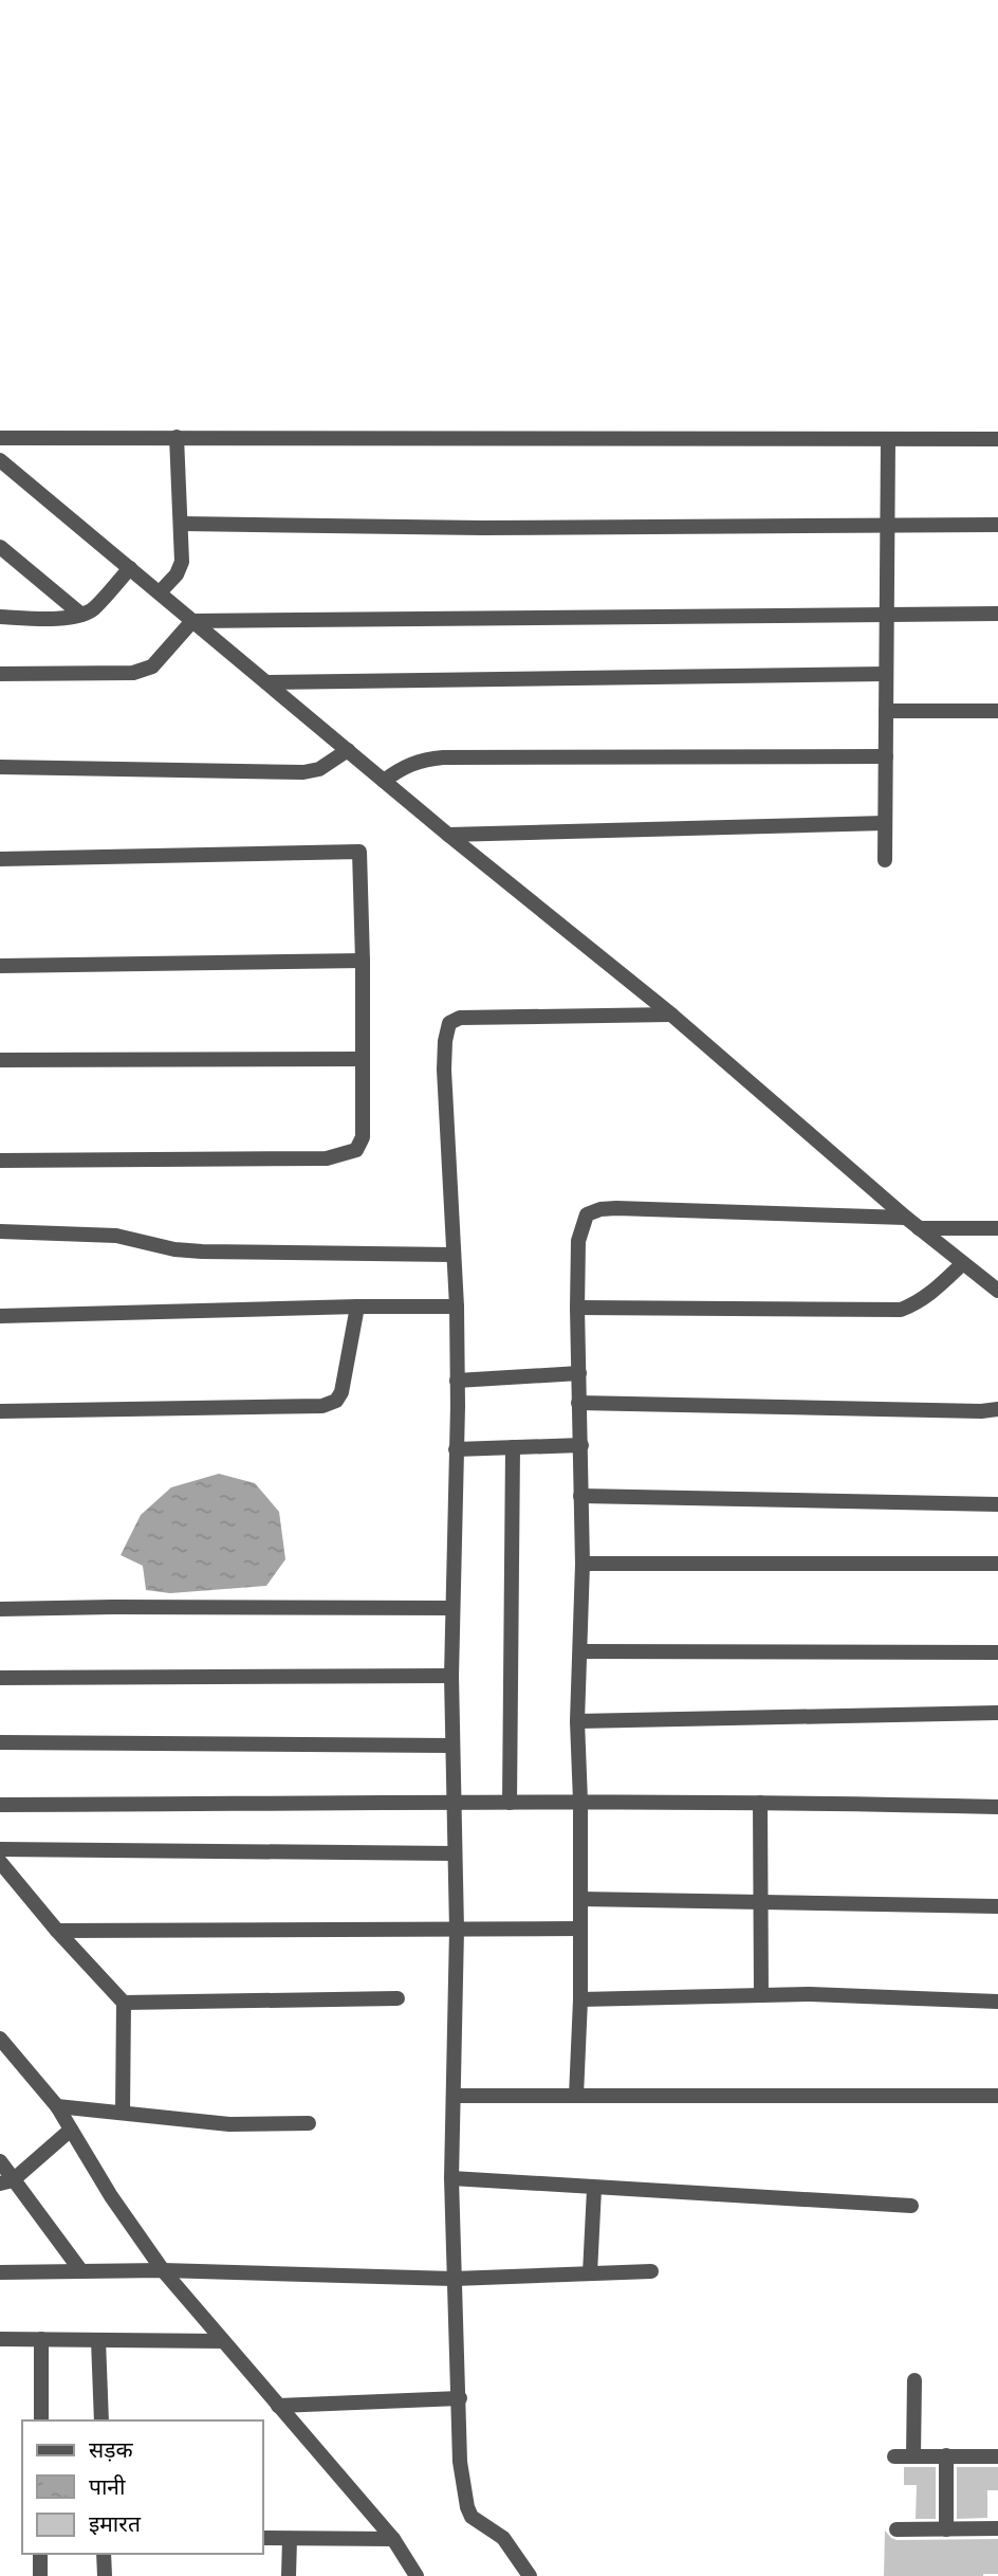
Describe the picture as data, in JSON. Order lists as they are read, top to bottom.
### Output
{
  "legend": ["सड़क", "पानी", "इमारत"]
}
